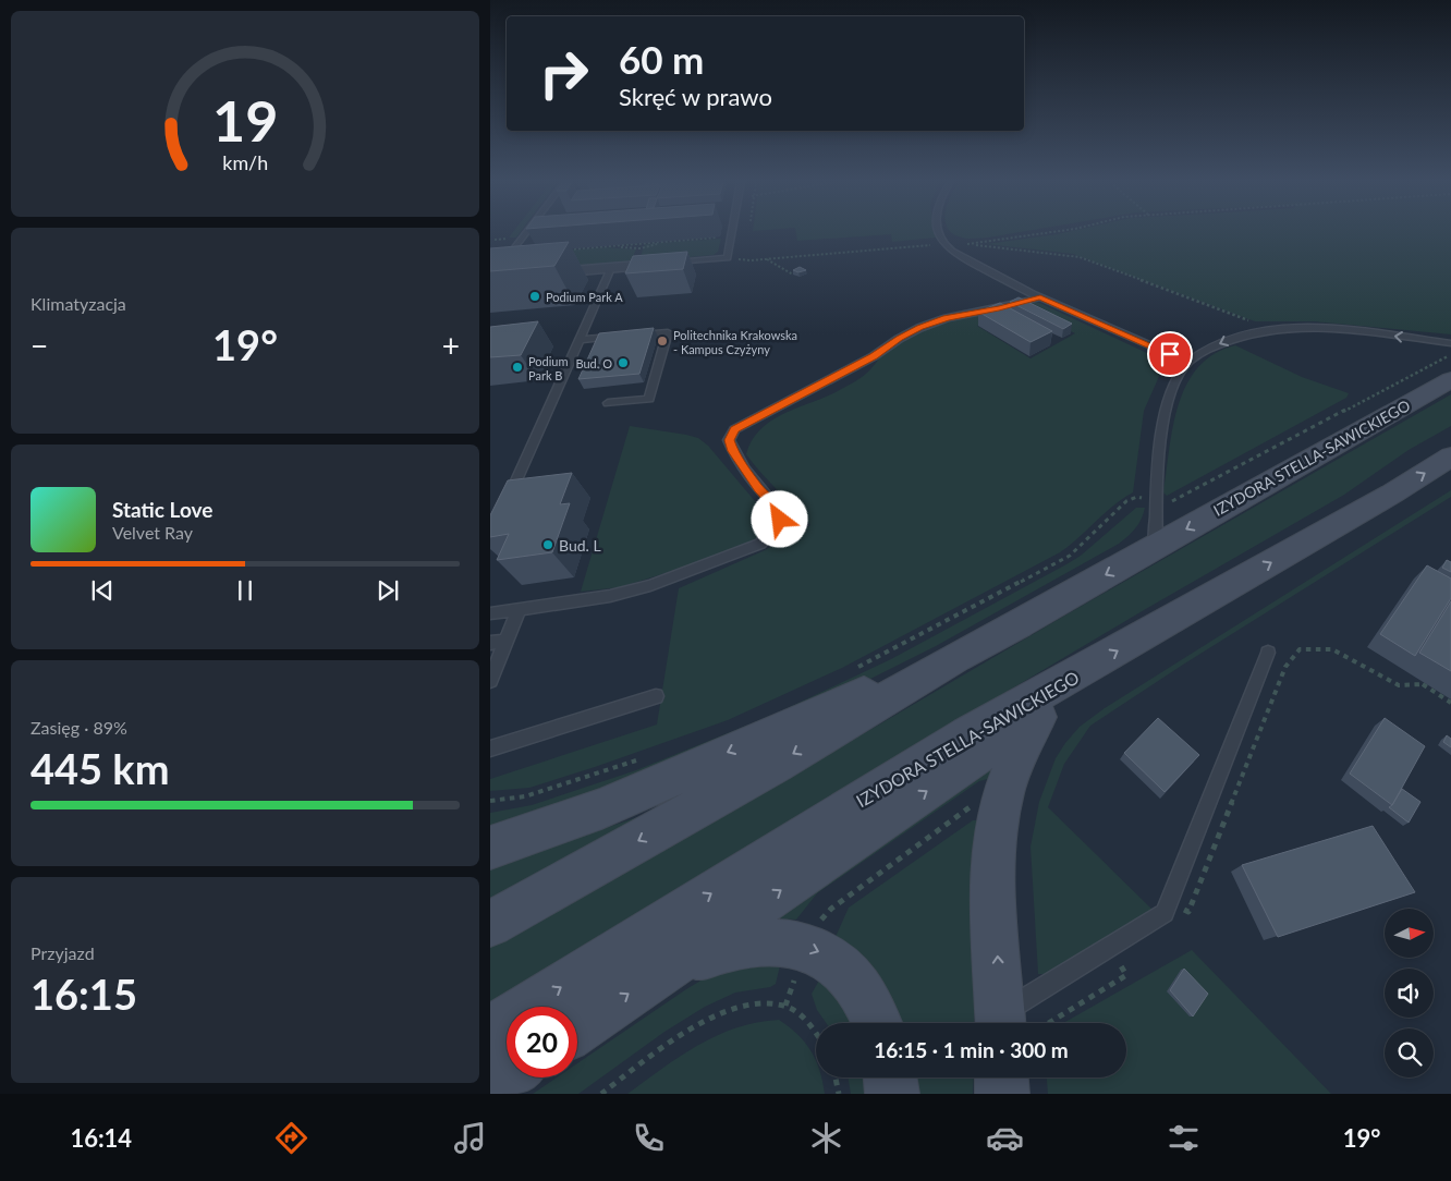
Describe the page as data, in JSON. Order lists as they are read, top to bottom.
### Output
{
  "streets": {
    "main road": ["IZYDORA STELLA-SAWICKIEGO"]
  },
  "places": [
    "Podium Park A",
    "Politechnika Krakowska - Kampus Czyżyny",
    "Bud. O",
    "Podium Park B",
    "Bud. L"
  ],
  "north": "right",
  "page": {
    "turn": ["60 m", "Skręć w prawo"],
    "tile": [
      "Klimatyzacja",
      ["Zasięg · 89%", "445 km"],
      ["Przyjazd", "16:15"]
    ],
    "heat": ["−", "19°", "+"],
    "song": ["Static Love", "Velvet Ray"],
    "limit": "20",
    "trip": "16:15 · 1 min · 300 m",
    "tabs": ["16:14", "19°"],
    "gauge": ["19", "km/h"]
  }
}
